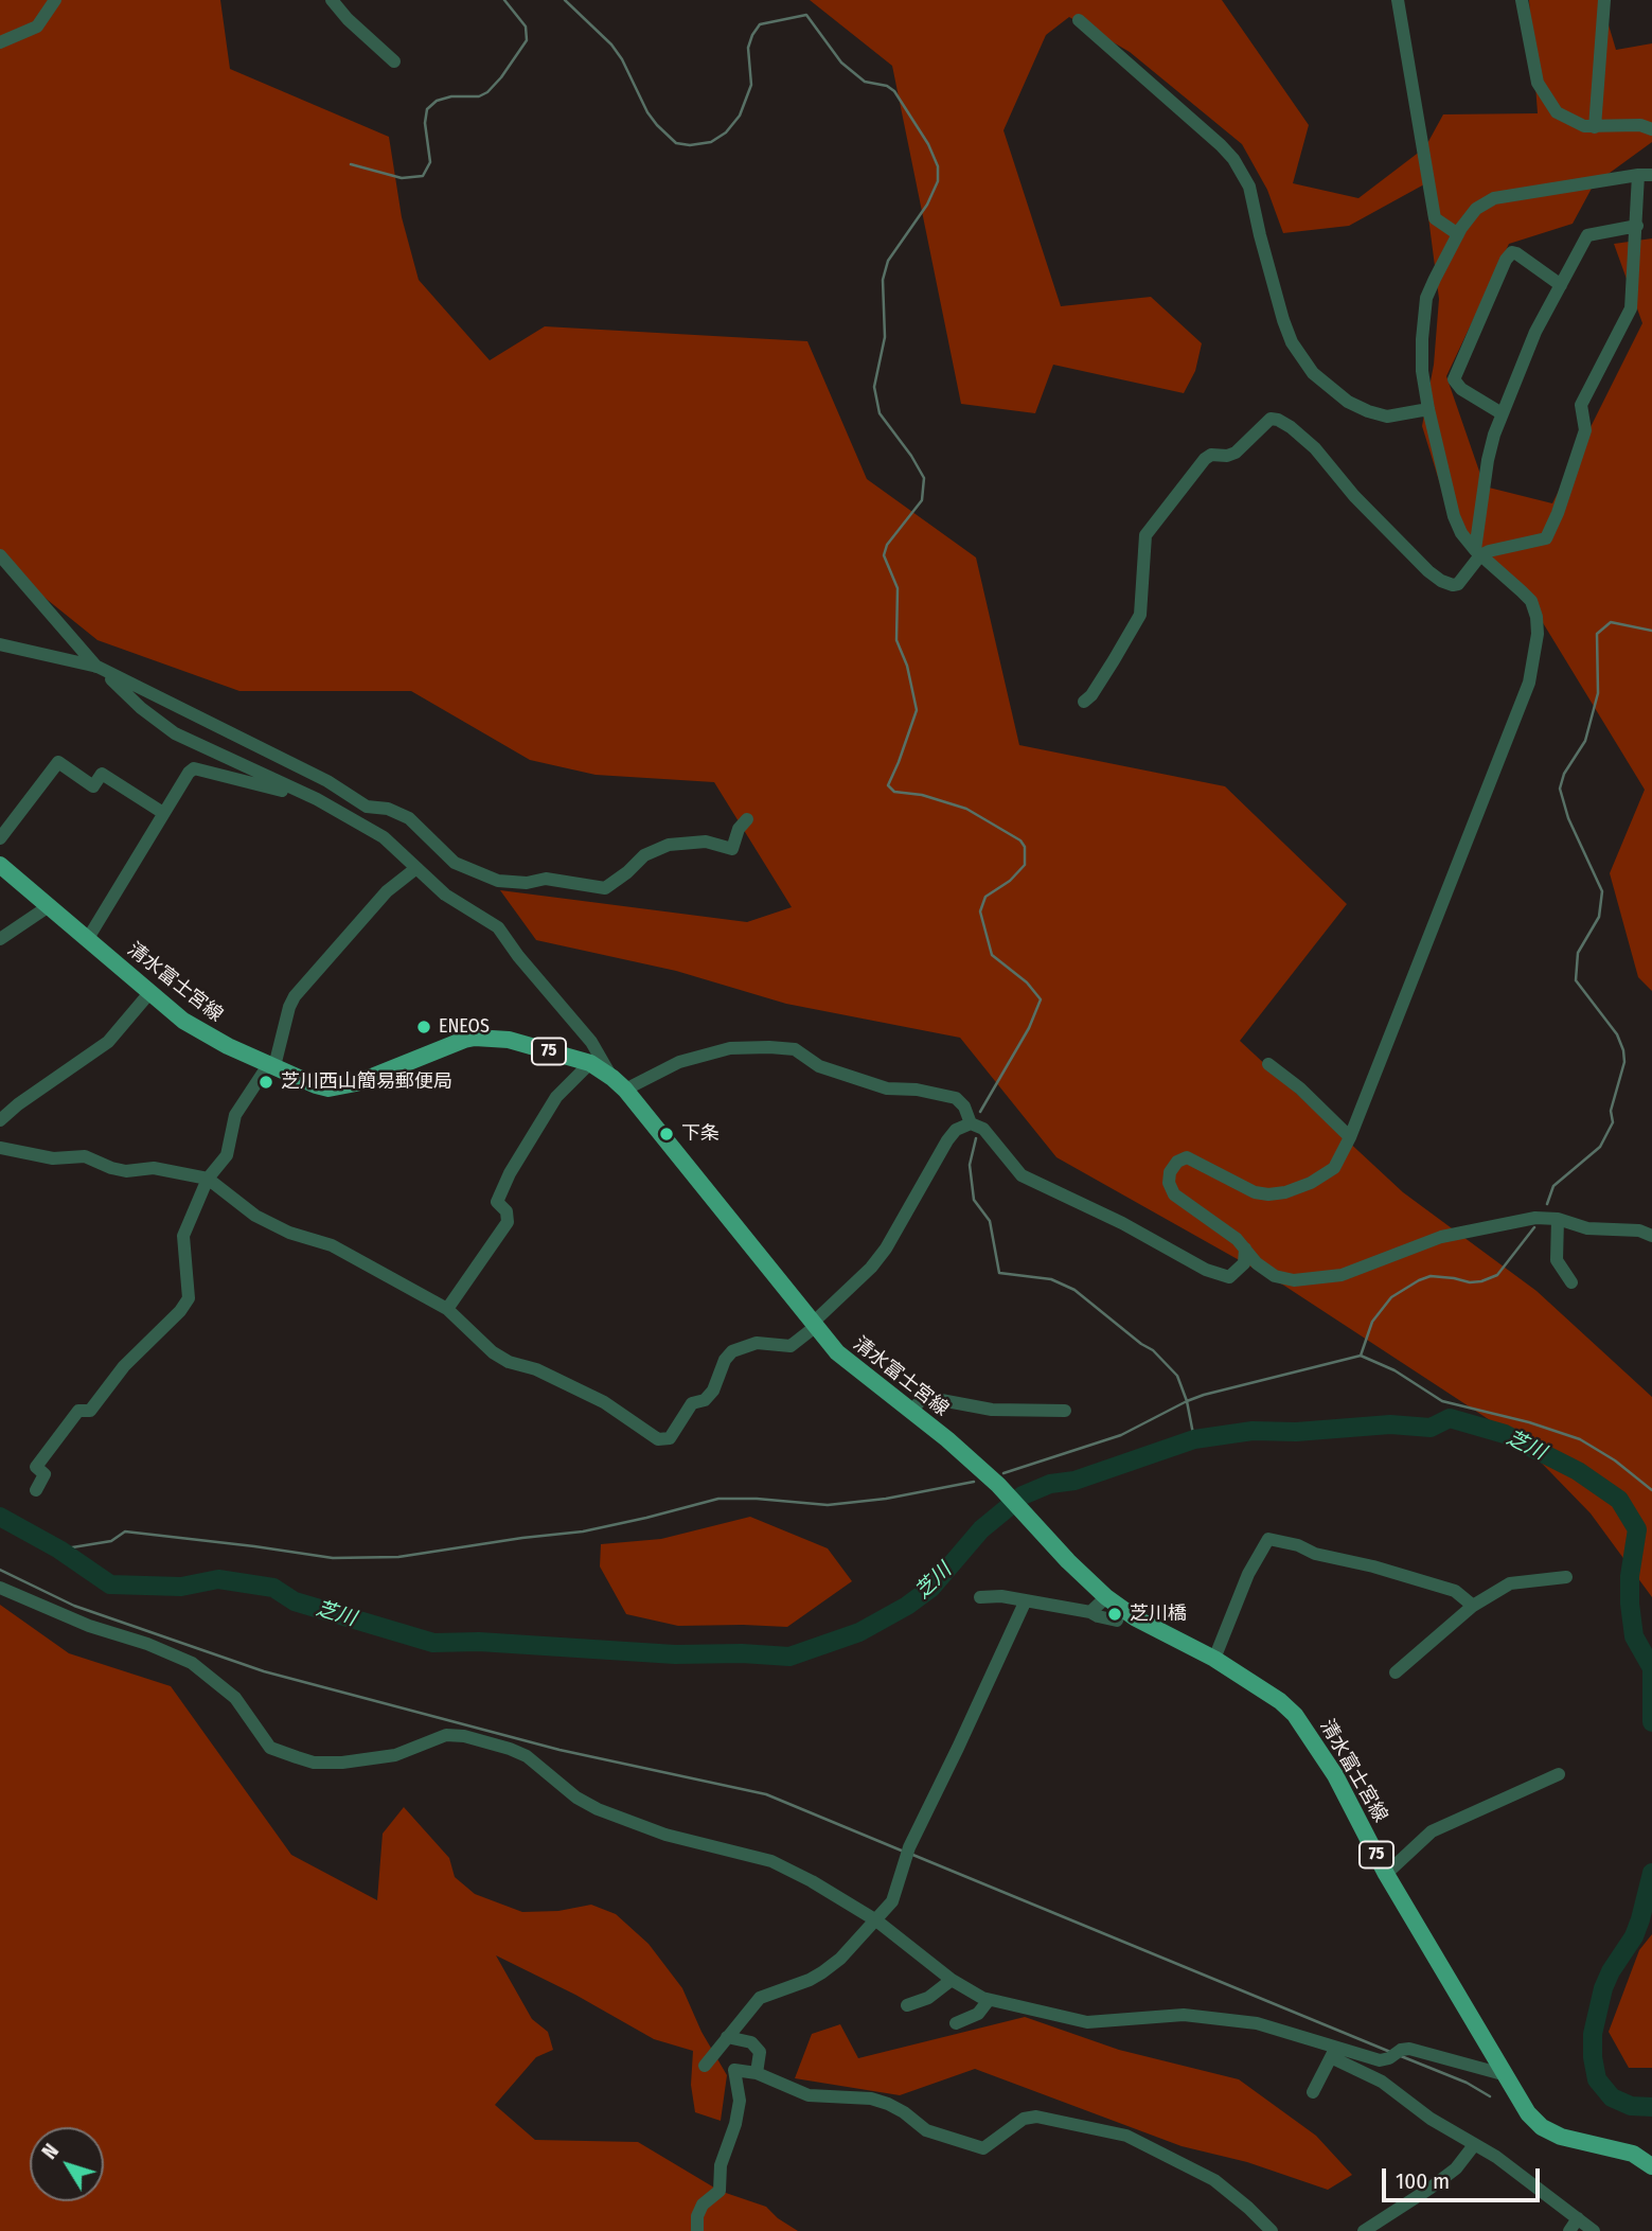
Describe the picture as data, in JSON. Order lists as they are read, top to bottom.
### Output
{
  "streets": {
    "main road": ["清水富士宮線", "75"]
  },
  "water": ["芝川"],
  "places": [
    "ENEOS",
    "芝川西山簡易郵便局",
    "下条",
    "芝川橋"
  ],
  "scale_bar": "100 m",
  "north": "top left"
}
